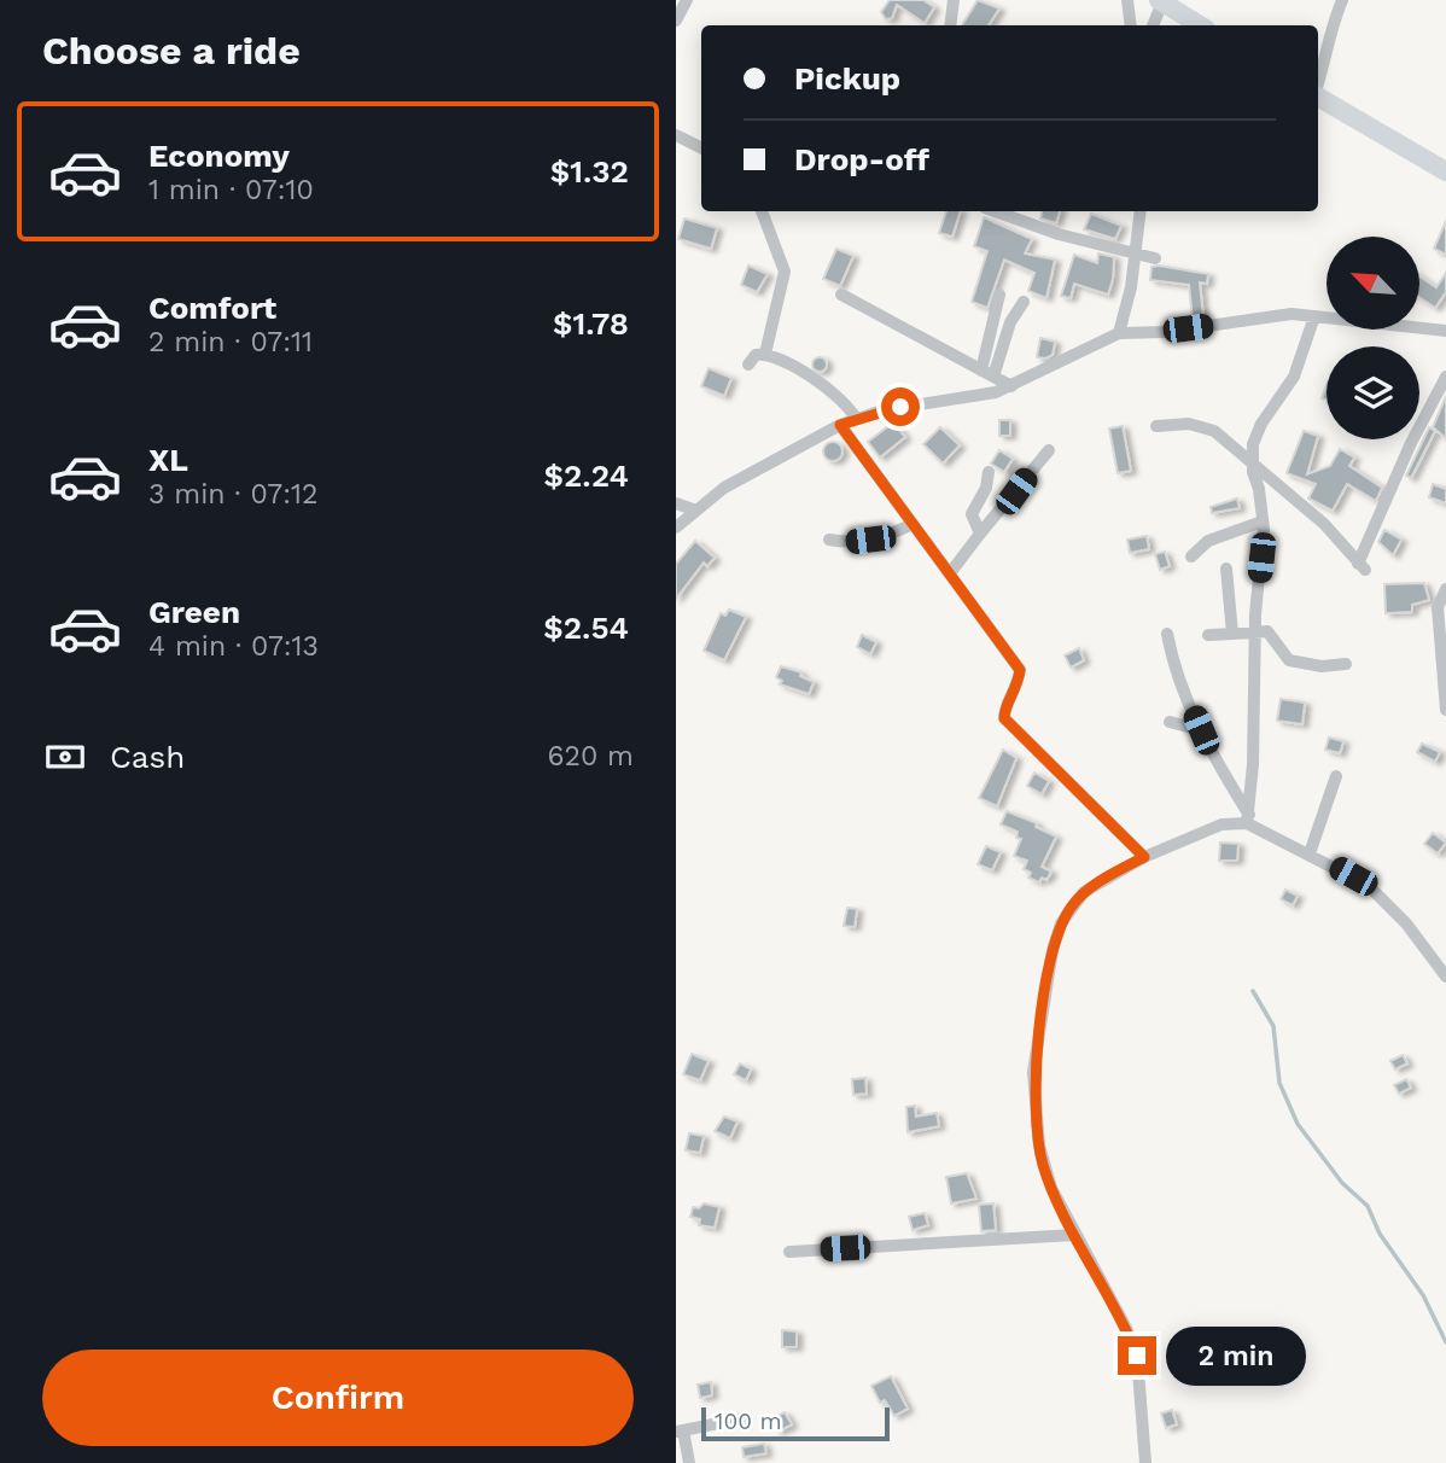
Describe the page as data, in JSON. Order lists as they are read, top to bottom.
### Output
{
  "scale_bar": "100 m",
  "north": "top left",
  "page": {
    "heading": "Choose a ride",
    "banner": ["Pickup", "Drop-off"],
    "list": [
      {
        "name": "Economy",
        "note": "1 min · 07:10",
        "value": "$1.32"
      },
      {
        "name": "Comfort",
        "note": "2 min · 07:11",
        "value": "$1.78"
      },
      {
        "name": "XL",
        "note": "3 min · 07:12",
        "value": "$2.24"
      },
      {
        "name": "Green",
        "note": "4 min · 07:13",
        "value": "$2.54"
      }
    ],
    "pay": ["Cash", "620 m"],
    "bubble": "2 min",
    "buttons": "Confirm",
    "scale": "100 m"
  }
}
